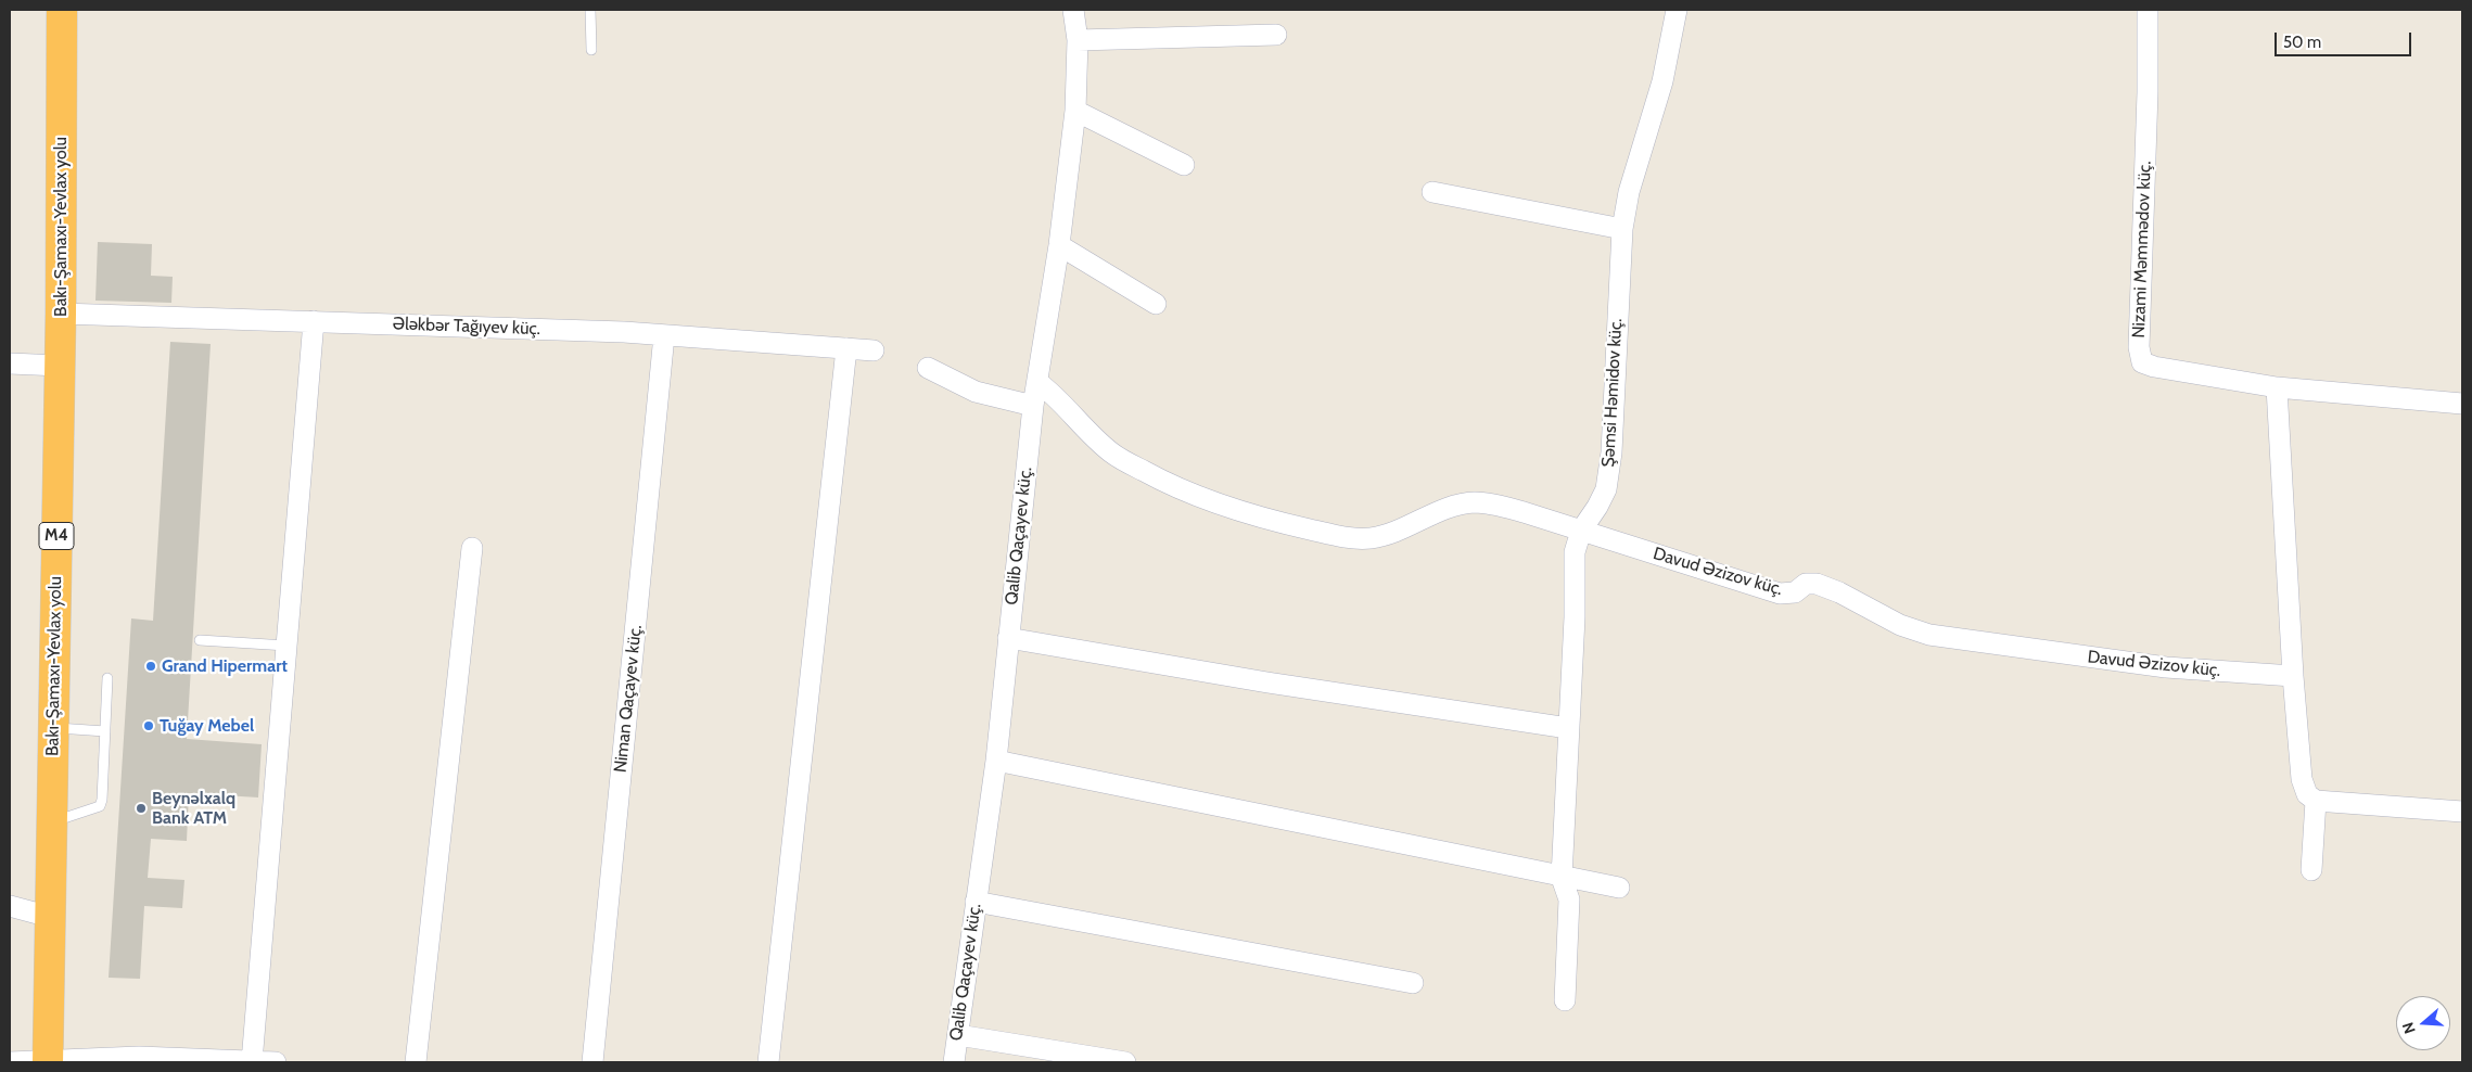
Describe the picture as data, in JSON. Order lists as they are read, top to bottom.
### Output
{
  "streets": {
    "highway": ["Bakı-Şamaxı-Yevlax yolu", "M4"],
    "street": [
      "Nizami Məmmədov küç.",
      "Ələkbər Tağıyev küç.",
      "Şəmsi Həmidov küç.",
      "Qalib Qaçayev küç.",
      "Davud Əzizov küç.",
      "Niman Qaçayev küç."
    ]
  },
  "crossings": [
    ["Bakı-Şamaxı-Yevlax yolu", "Ələkbər Tağıyev küç."],
    ["Ələkbər Tağıyev küç.", "Niman Qaçayev küç."],
    ["Şəmsi Həmidov küç.", "Davud Əzizov küç."],
    ["Qalib Qaçayev küç.", "Davud Əzizov küç."]
  ],
  "places": ["Grand Hipermart", "Tuğay Mebel", "Beynəlxalq Bank ATM"],
  "scale_bar": "50 m",
  "north": "left"
}
